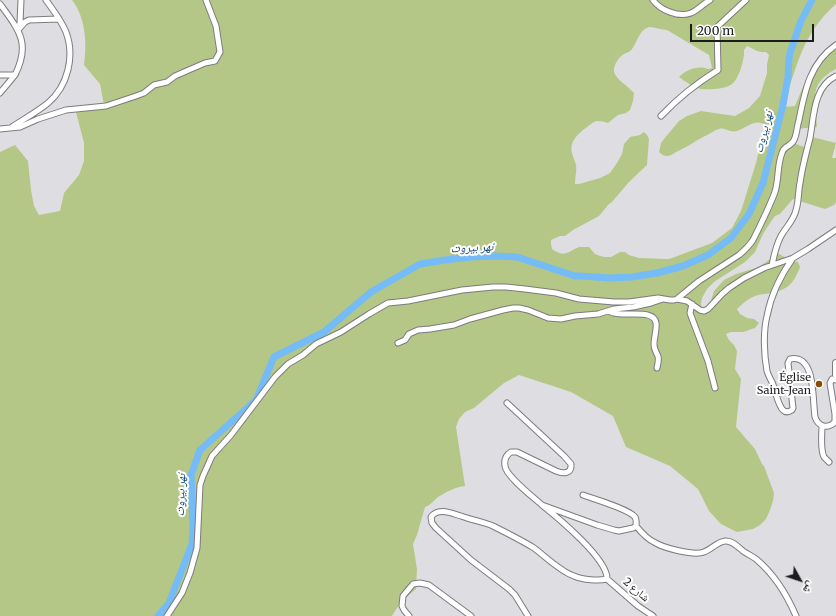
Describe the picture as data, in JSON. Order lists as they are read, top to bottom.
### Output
{
  "streets": {
    "street": ["شارع 2"]
  },
  "water": ["نهر بيروت"],
  "places": ["Église Saint-Jean"],
  "scale_bar": "200 m",
  "north": "bottom right"
}
